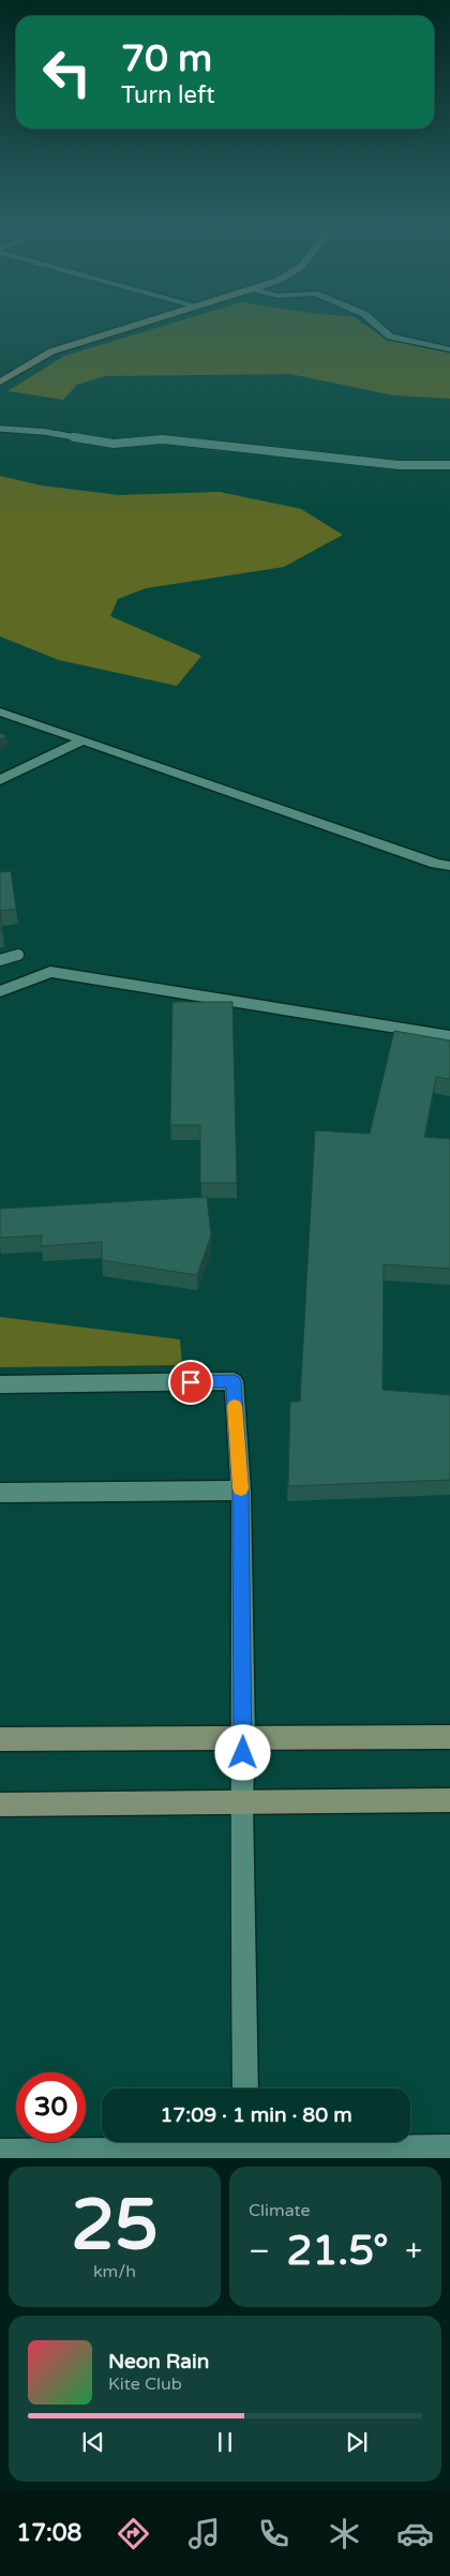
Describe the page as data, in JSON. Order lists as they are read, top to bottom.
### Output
{
  "page": {
    "turn": ["70 m", "Turn left"],
    "limit": "30",
    "trip": "17:09 · 1 min · 80 m",
    "tile": [
      ["25", "km/h"],
      "Climate"
    ],
    "heat": ["−", "21.5°", "+"],
    "song": ["Neon Rain", "Kite Club"],
    "tabs": "17:08"
  }
}
